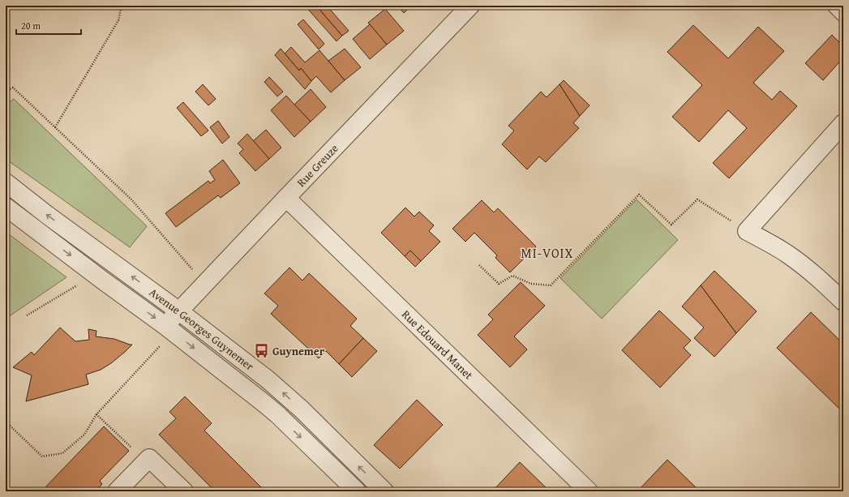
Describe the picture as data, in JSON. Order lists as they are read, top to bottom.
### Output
{
  "streets": {
    "street": ["Rue Greuze", "Avenue Georges Guynemer", "Rue Edouard Manet"]
  },
  "crossings": [
    ["Rue Greuze", "Avenue Georges Guynemer"],
    ["Rue Greuze", "Rue Edouard Manet"]
  ],
  "districts": ["MI-VOIX"],
  "places": {
    "bus stop": ["Guynemer"]
  },
  "scale_bar": "20 m"
}
